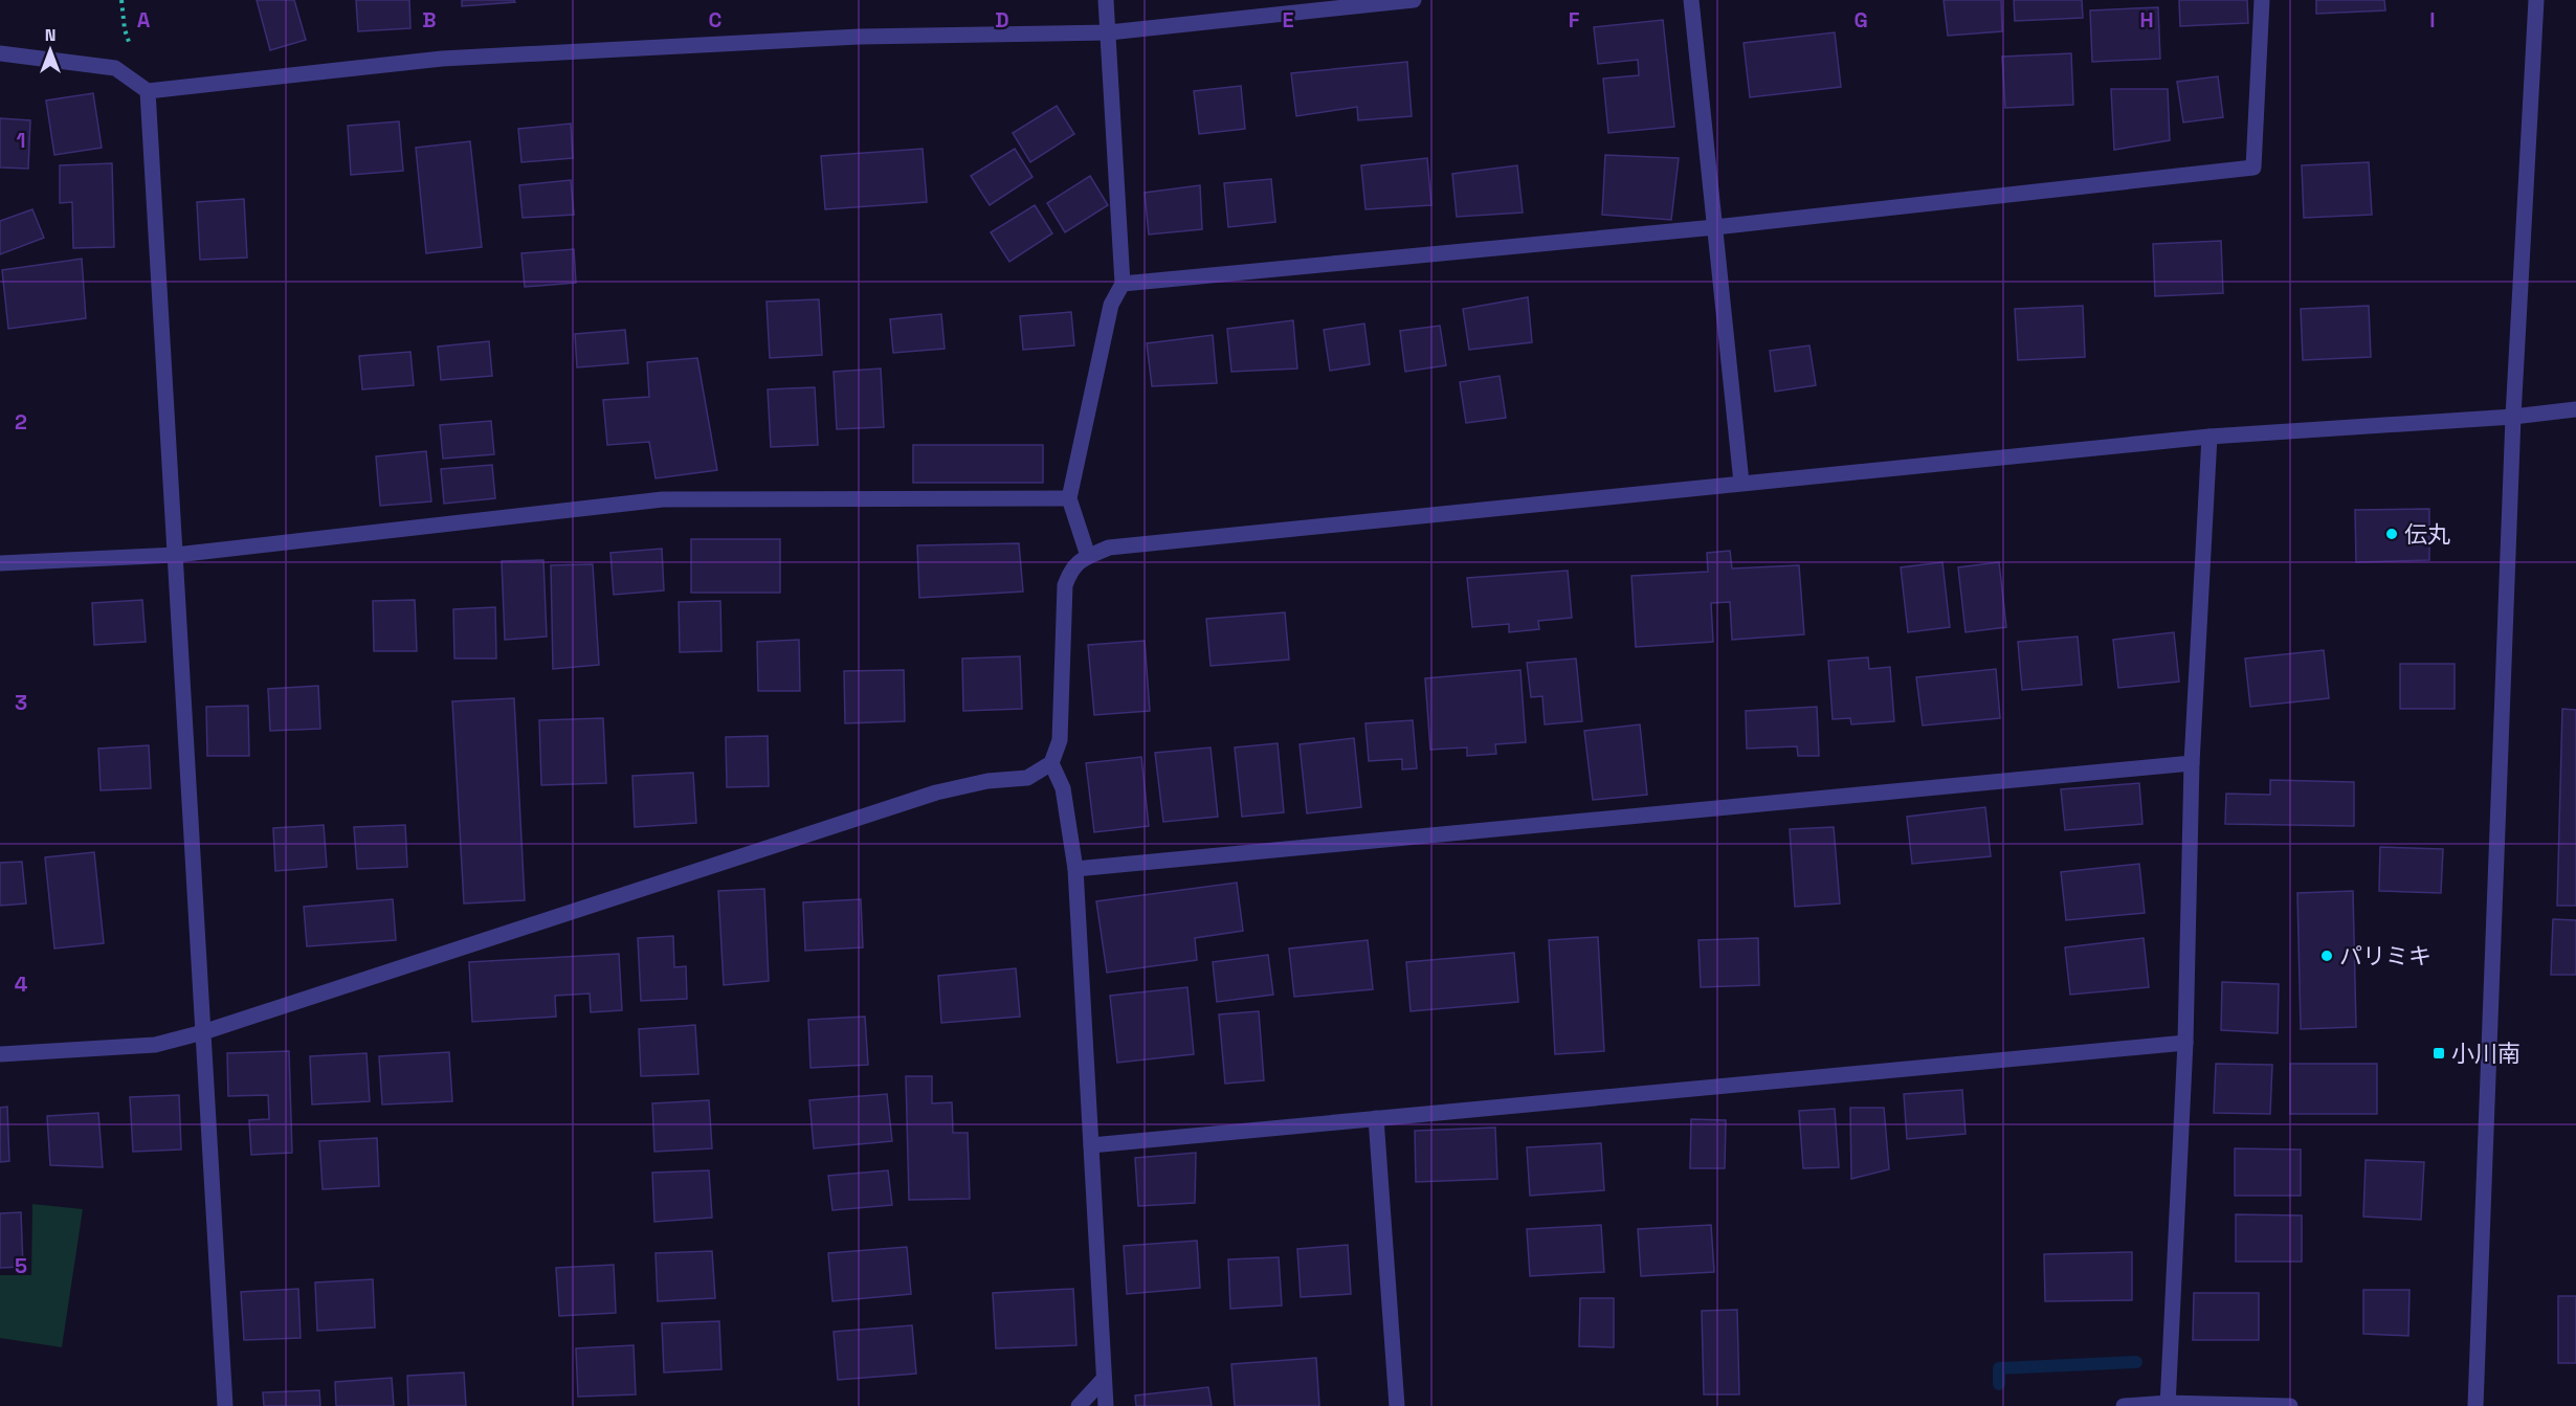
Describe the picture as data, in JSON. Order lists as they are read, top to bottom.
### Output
{
  "places": {
    "other": ["伝丸", "パリミキ"],
    "transit": ["小川南"]
  },
  "north": "top",
  "grid": {
    "columns": [
      "A",
      "B",
      "C",
      "D",
      "E",
      "F",
      "G",
      "H",
      "I"
    ],
    "rows": [
      "1",
      "2",
      "3",
      "4",
      "5"
    ]
  }
}
